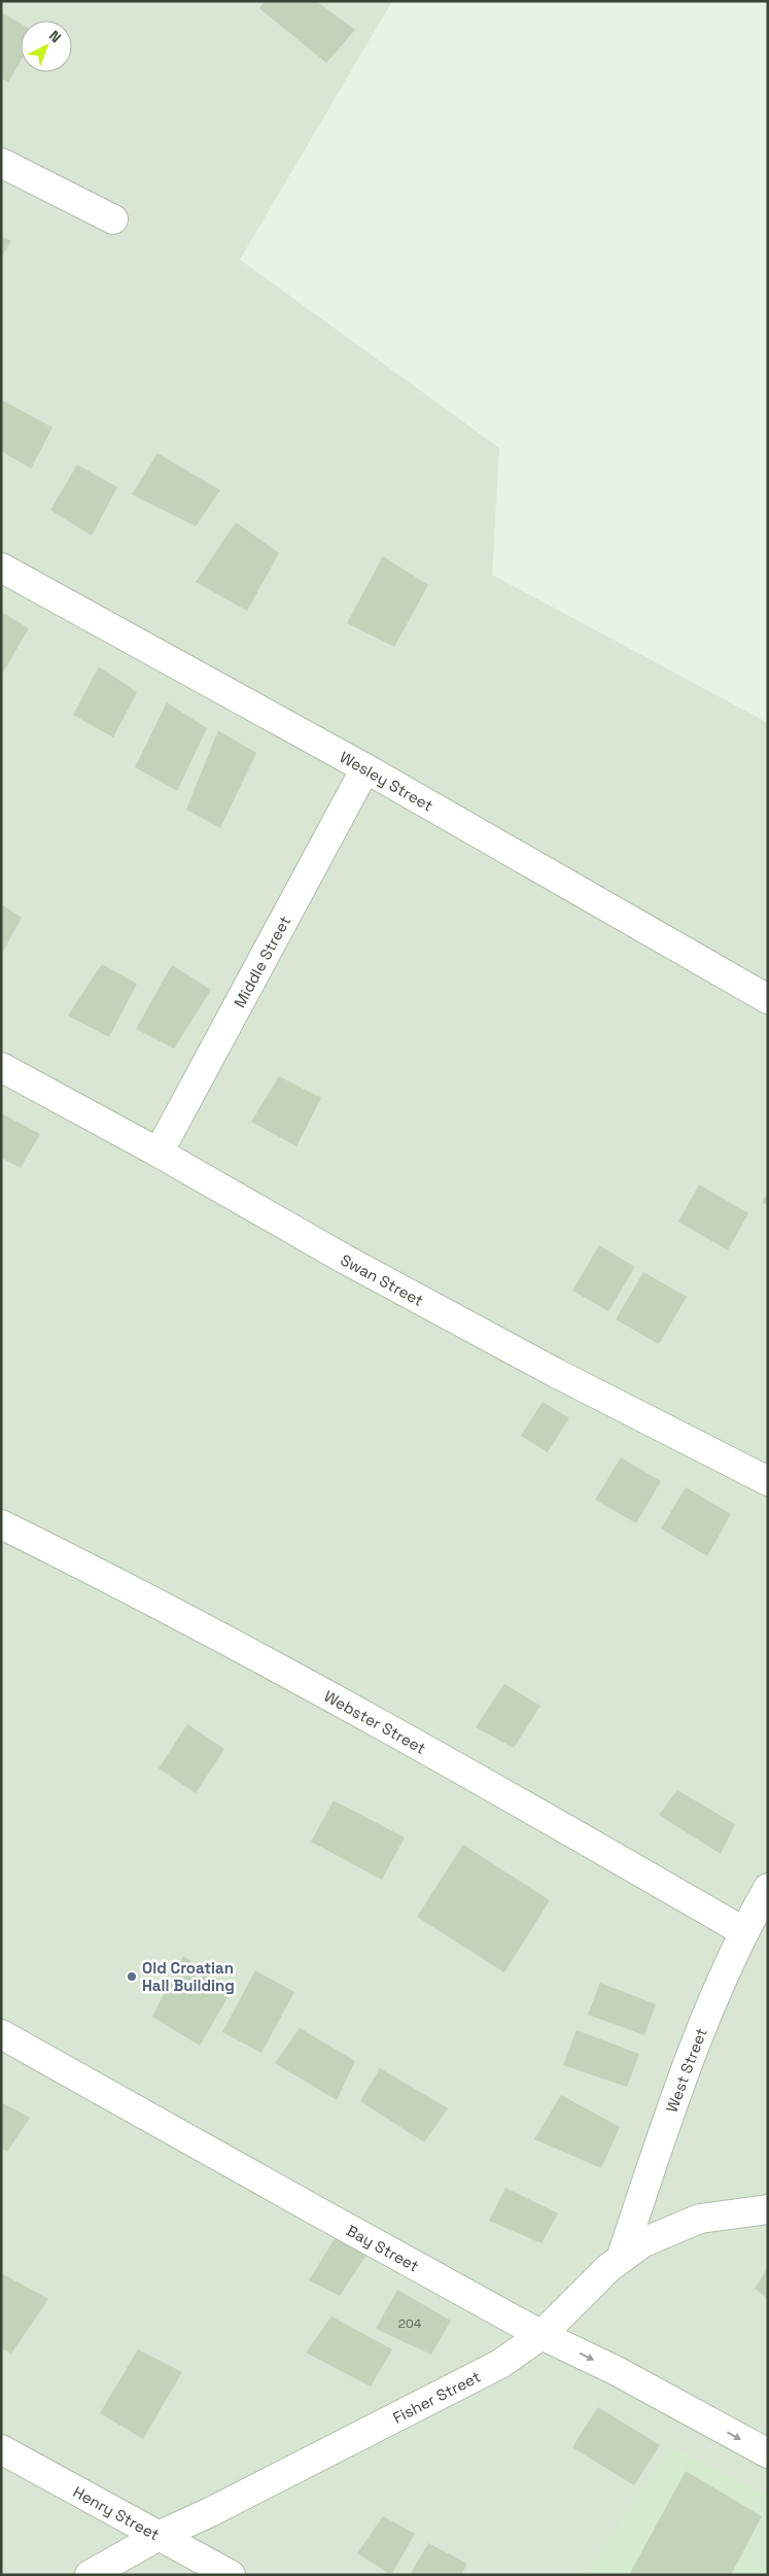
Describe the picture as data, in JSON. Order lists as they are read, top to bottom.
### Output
{
  "streets": {
    "street": [
      "Wesley Street",
      "Middle Street",
      "Swan Street",
      "Webster Street",
      "West Street",
      "Bay Street",
      "Fisher Street",
      "Henry Street"
    ]
  },
  "crossings": [
    ["Wesley Street", "Middle Street"],
    ["Middle Street", "Swan Street"],
    ["Webster Street", "West Street"],
    ["West Street", "Fisher Street"],
    ["Bay Street", "Fisher Street"],
    ["Fisher Street", "Henry Street"]
  ],
  "places": ["Old Croatian Hall Building"],
  "house_numbers": ["204"],
  "north": "top right"
}
